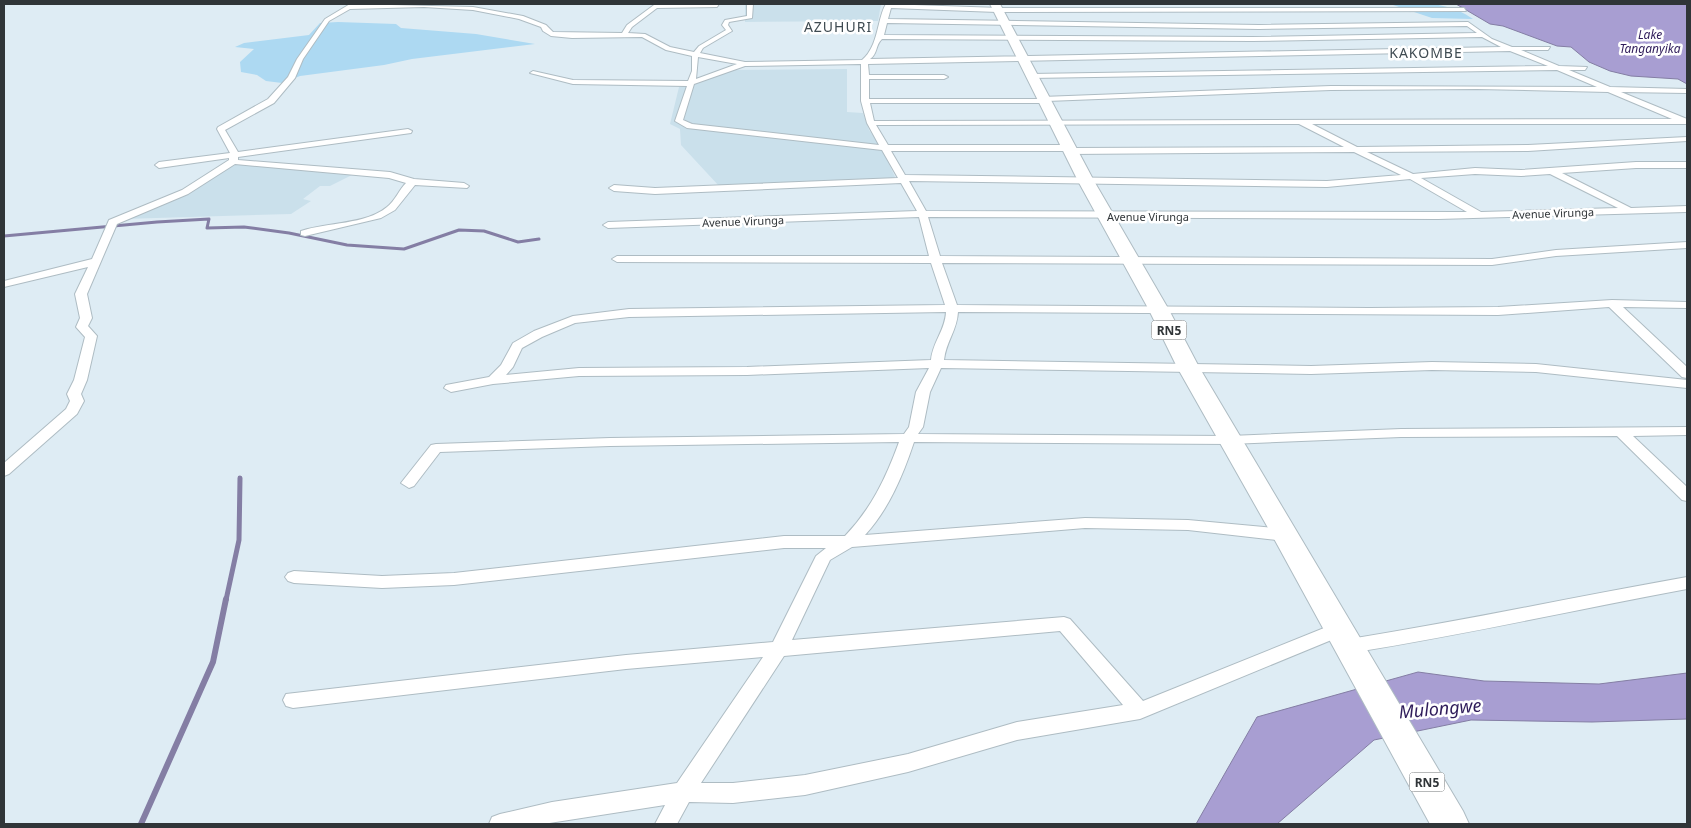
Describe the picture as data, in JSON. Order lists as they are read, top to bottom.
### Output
{
  "streets": {
    "highway": ["RN5"],
    "street": ["Avenue Virunga"]
  },
  "crossings": [
    ["Avenue Virunga", "RN5"]
  ],
  "districts": ["AZUHURI", "KAKOMBE"],
  "water": ["Lake Tanganyika", "Mulongwe"]
}
